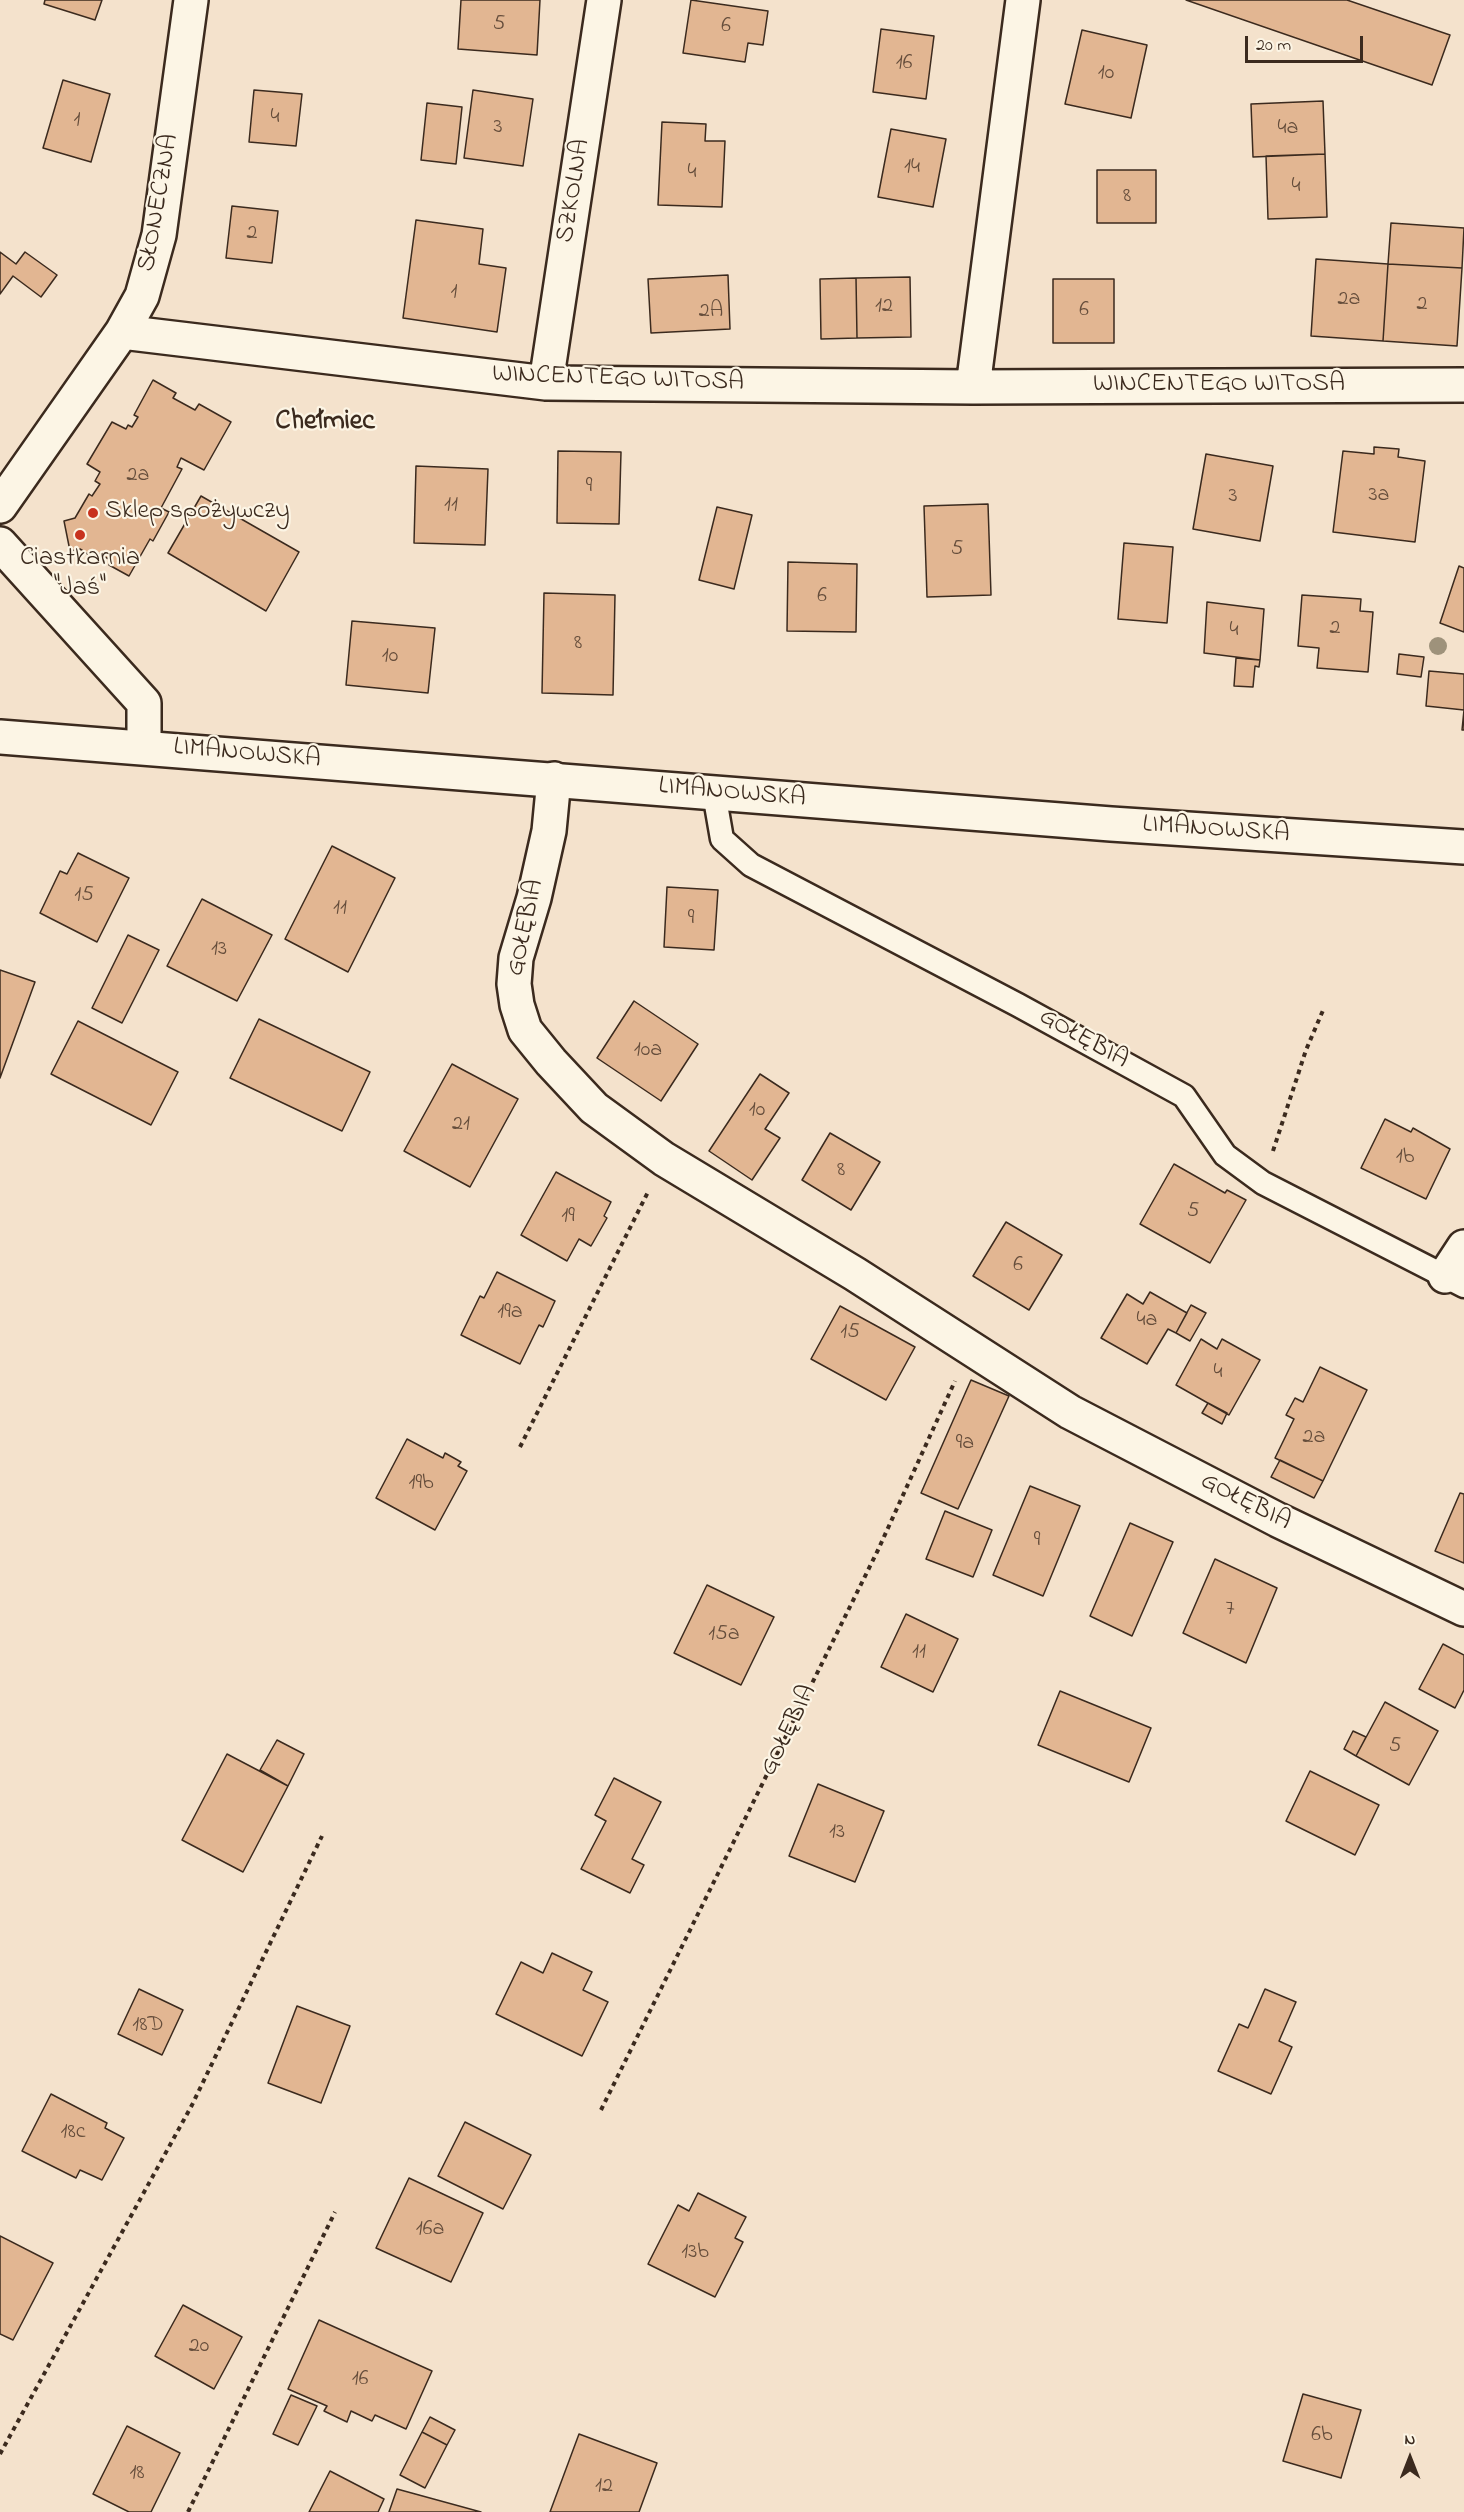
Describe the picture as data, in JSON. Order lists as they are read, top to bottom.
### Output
{
  "streets": {
    "street": [
      "SZKOLNA",
      "SŁONECZNA",
      "WINCENTEGO WITOSA",
      "LIMANOWSKA",
      "GOŁĘBIA"
    ]
  },
  "crossings": [
    ["SZKOLNA", "WINCENTEGO WITOSA"],
    ["SŁONECZNA", "WINCENTEGO WITOSA"],
    ["LIMANOWSKA", "GOŁĘBIA"]
  ],
  "districts": ["Chełmiec"],
  "places": ["Sklep spożywczy", "Ciastkarnia \"Jaś\""],
  "house_numbers": [
    "5",
    "6",
    "16",
    "10",
    "4",
    "1",
    "3",
    "4a",
    "14",
    "4",
    "4",
    "8",
    "2",
    "1",
    "2a",
    "2",
    "12",
    "6",
    "2A",
    "2a",
    "9",
    "3a",
    "3",
    "11",
    "5",
    "6",
    "2",
    "4",
    "8",
    "10",
    "15",
    "11",
    "9",
    "13",
    "10a",
    "10",
    "21",
    "1b",
    "8",
    "5",
    "19",
    "6",
    "19a",
    "4a",
    "15",
    "4",
    "2a",
    "9a",
    "19b",
    "9",
    "7",
    "15a",
    "11",
    "5",
    "13",
    "18D",
    "18c",
    "16a",
    "13b",
    "20",
    "16",
    "6b",
    "18",
    "12"
  ],
  "scale_bar": "20 m",
  "north": "top"
}
